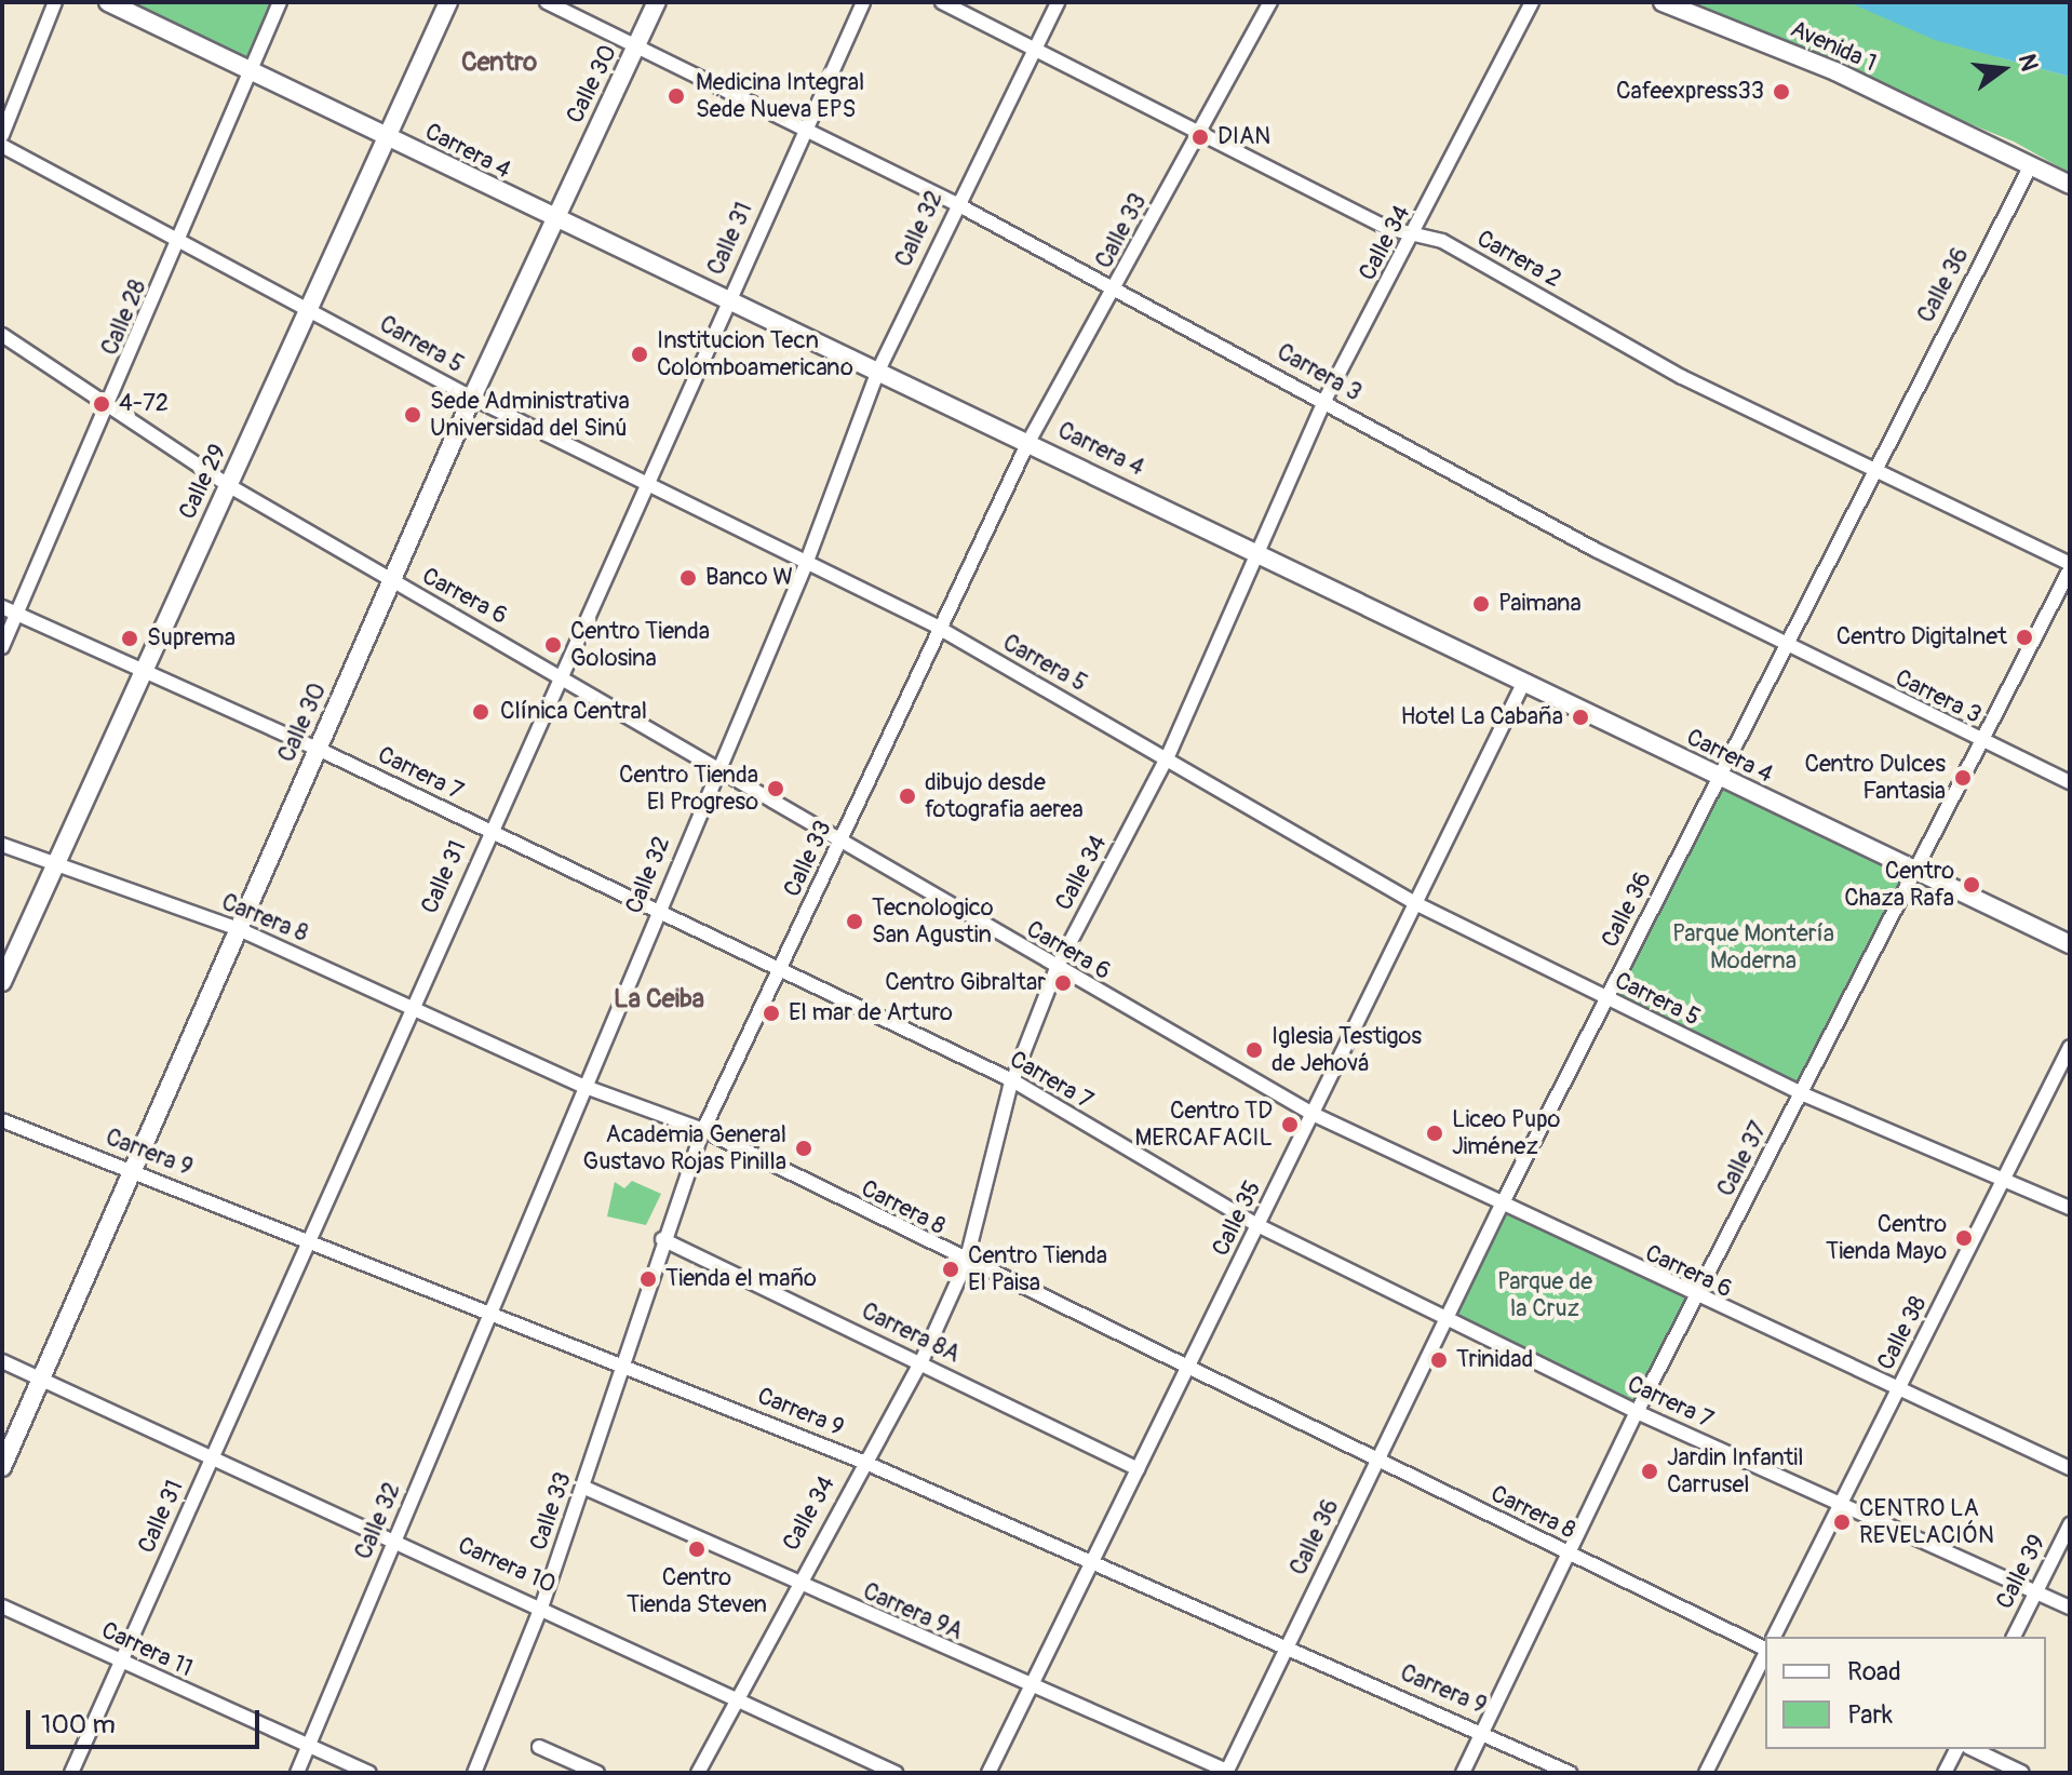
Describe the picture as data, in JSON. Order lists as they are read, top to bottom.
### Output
{
  "streets": {
    "street": [
      "Avenida 1",
      "Calle 30",
      "Carrera 4",
      "Calle 32",
      "Calle 33",
      "Calle 31",
      "Calle 34",
      "Carrera 2",
      "Calle 36",
      "Calle 28",
      "Carrera 5",
      "Carrera 3",
      "Calle 29",
      "Carrera 6",
      "Carrera 7",
      "Carrera 8",
      "Carrera 9",
      "Calle 37",
      "Calle 35",
      "Carrera 8A",
      "Calle 38",
      "Carrera 10",
      "Calle 39",
      "Carrera 9A",
      "Carrera 11"
    ]
  },
  "crossings": [
    ["Avenida 1", "Calle 36"],
    ["Calle 30", "Carrera 4"],
    ["Calle 30", "Carrera 5"],
    ["Calle 30", "Carrera 3"],
    ["Calle 30", "Carrera 6"],
    ["Calle 30", "Carrera 7"],
    ["Calle 30", "Carrera 8"],
    ["Calle 30", "Carrera 9"],
    ["Calle 30", "Carrera 10"],
    ["Carrera 4", "Calle 32"],
    ["Carrera 4", "Calle 33"],
    ["Carrera 4", "Calle 31"],
    ["Carrera 4", "Calle 34"],
    ["Carrera 4", "Calle 36"],
    ["Carrera 4", "Calle 28"],
    ["Carrera 4", "Calle 29"],
    ["Carrera 4", "Calle 37"],
    ["Carrera 4", "Calle 35"],
    ["Calle 32", "Carrera 2"],
    ["Calle 32", "Carrera 5"],
    ["Calle 32", "Carrera 3"],
    ["Calle 32", "Carrera 6"],
    ["Calle 32", "Carrera 7"],
    ["Calle 32", "Carrera 8"],
    ["Calle 32", "Carrera 9"],
    ["Calle 32", "Carrera 10"],
    ["Calle 32", "Carrera 11"],
    ["Calle 33", "Carrera 2"],
    ["Calle 33", "Carrera 5"],
    ["Calle 33", "Carrera 3"],
    ["Calle 33", "Carrera 6"],
    ["Calle 33", "Carrera 7"],
    ["Calle 33", "Carrera 8"],
    ["Calle 33", "Carrera 9"],
    ["Calle 33", "Carrera 8A"],
    ["Calle 33", "Carrera 10"],
    ["Calle 33", "Carrera 9A"],
    ["Calle 31", "Carrera 5"],
    ["Calle 31", "Carrera 3"],
    ["Calle 31", "Carrera 6"],
    ["Calle 31", "Carrera 7"],
    ["Calle 31", "Carrera 8"],
    ["Calle 31", "Carrera 9"],
    ["Calle 31", "Carrera 10"],
    ["Calle 31", "Carrera 11"],
    ["Calle 34", "Carrera 2"],
    ["Calle 34", "Carrera 5"],
    ["Calle 34", "Carrera 3"],
    ["Calle 34", "Carrera 6"],
    ["Calle 34", "Carrera 7"],
    ["Calle 34", "Carrera 8"],
    ["Calle 34", "Carrera 9"],
    ["Calle 34", "Carrera 8A"],
    ["Calle 34", "Carrera 10"],
    ["Calle 34", "Carrera 9A"],
    ["Carrera 2", "Calle 36"],
    ["Carrera 2", "Calle 37"],
    ["Calle 36", "Carrera 5"],
    ["Calle 36", "Carrera 3"],
    ["Calle 36", "Carrera 6"],
    ["Calle 36", "Carrera 7"],
    ["Calle 36", "Carrera 8"],
    ["Calle 36", "Carrera 9"],
    ["Calle 36", "Carrera 9A"],
    ["Calle 28", "Carrera 5"],
    ["Calle 28", "Carrera 6"],
    ["Calle 28", "Carrera 7"],
    ["Carrera 5", "Calle 29"],
    ["Carrera 5", "Calle 37"],
    ["Carrera 5", "Calle 35"],
    ["Carrera 5", "Calle 38"],
    ["Carrera 3", "Calle 37"],
    ["Calle 29", "Carrera 6"],
    ["Calle 29", "Carrera 7"],
    ["Calle 29", "Carrera 8"],
    ["Carrera 6", "Calle 37"],
    ["Carrera 6", "Calle 35"],
    ["Carrera 6", "Calle 38"],
    ["Carrera 7", "Calle 37"],
    ["Carrera 7", "Calle 35"],
    ["Carrera 7", "Calle 38"],
    ["Carrera 7", "Calle 39"],
    ["Carrera 8", "Calle 37"],
    ["Carrera 8", "Calle 35"],
    ["Carrera 9", "Calle 37"],
    ["Carrera 9", "Calle 35"],
    ["Calle 35", "Carrera 8A"],
    ["Calle 35", "Carrera 9A"]
  ],
  "districts": ["Centro", "La Ceiba"],
  "parks": ["Parque Montería Moderna", "Parque de la Cruz"],
  "places": [
    "Cafeexpress33",
    "Medicina Integral Sede Nueva EPS",
    "DIAN",
    "Institucion Tecn Colomboamericano",
    "4-72",
    "Sede Administrativa Universidad del Sinú",
    "Banco W",
    "Paimana",
    "Centro Digitalnet",
    "Suprema",
    "Centro Tienda Golosina",
    "Clínica Central",
    "Hotel La Cabaña",
    "Centro Dulces Fantasia",
    "Centro Tienda El Progreso",
    "dibujo desde fotografia aerea",
    "Centro Chaza Rafa",
    "Tecnologico San Agustin",
    "Centro Gibraltar",
    "El mar de Arturo",
    "Iglesia Testigos de Jehová",
    "Centro TD MERCAFACIL",
    "Liceo Pupo Jiménez",
    "Academia General Gustavo Rojas Pinilla",
    "Centro Tienda Mayo",
    "Centro Tienda El Paisa",
    "Tienda el maño",
    "Trinidad",
    "Jardin Infantil Carrusel",
    "CENTRO LA REVELACIÓN",
    "Centro Tienda Steven"
  ],
  "legend": ["Road", "Park"],
  "scale_bar": "100 m",
  "north": "right"
}
